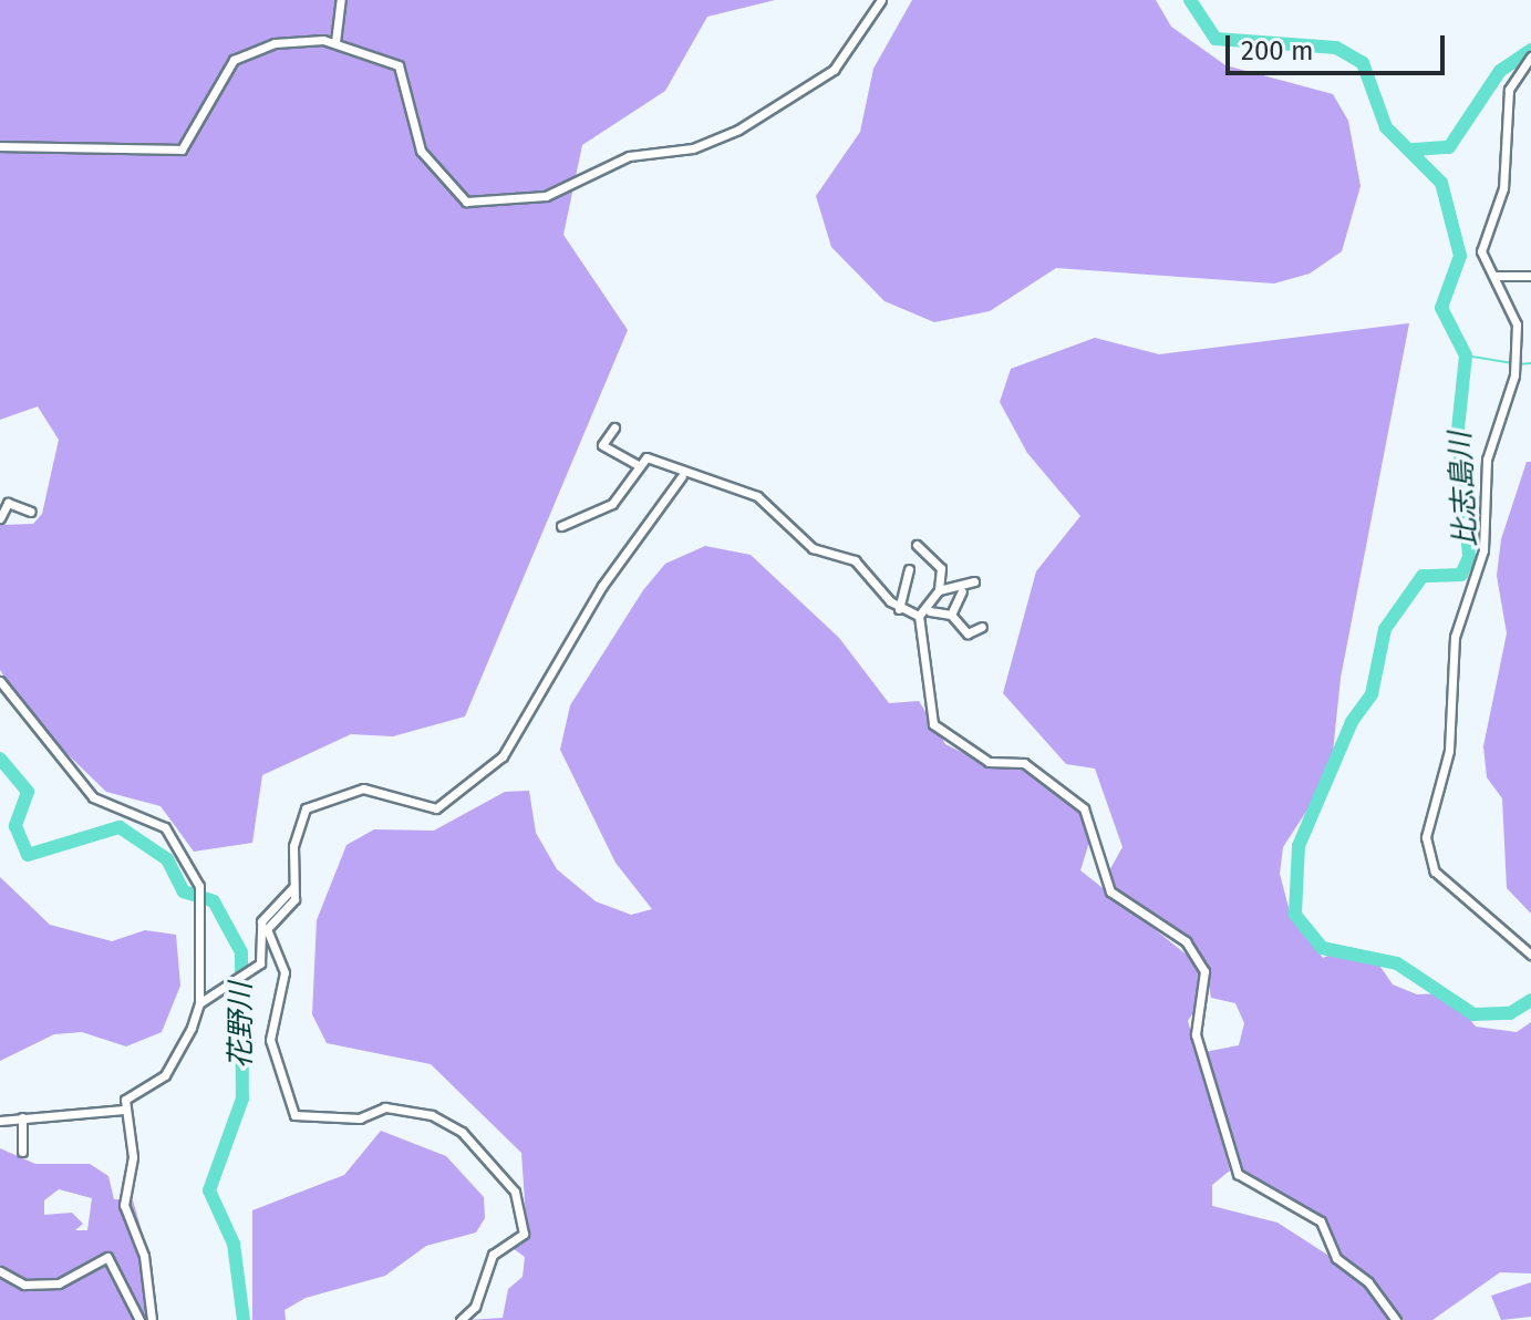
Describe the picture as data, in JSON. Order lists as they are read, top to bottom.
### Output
{
  "water": ["比志島川", "花野川"],
  "scale_bar": "200 m"
}
